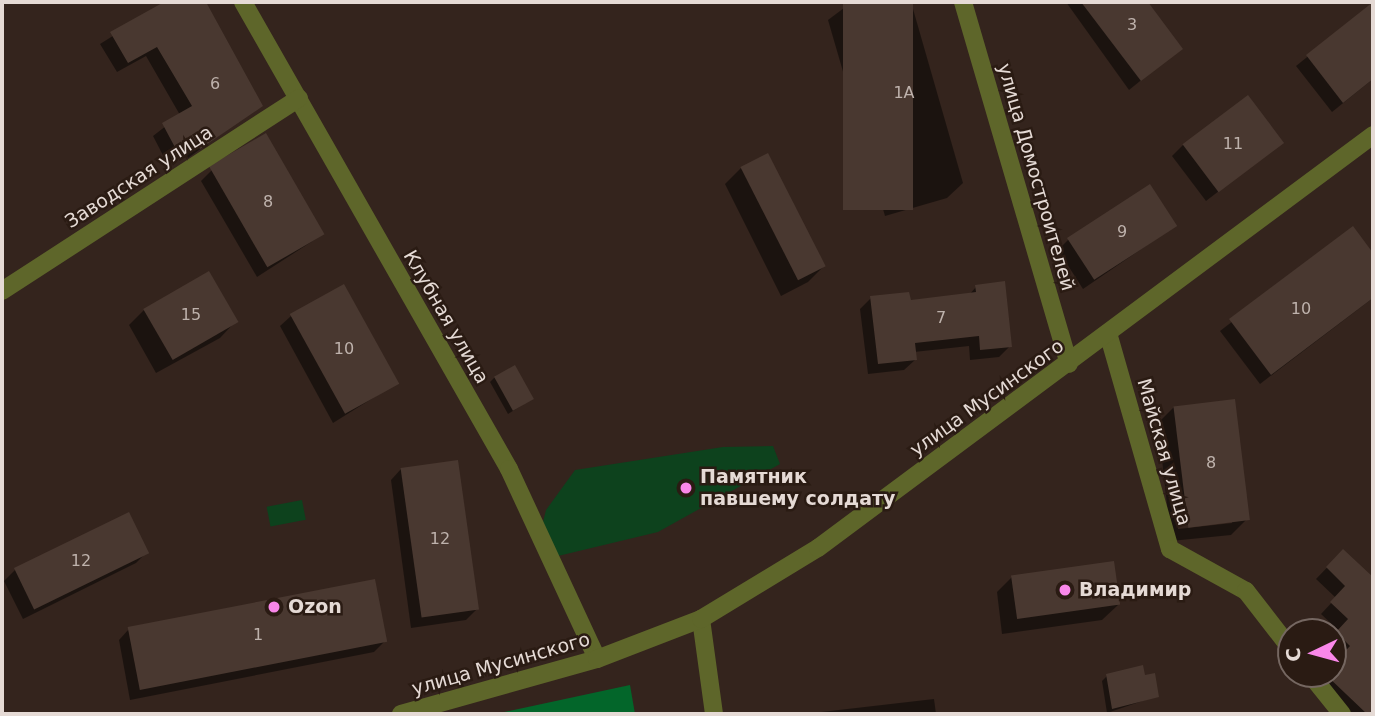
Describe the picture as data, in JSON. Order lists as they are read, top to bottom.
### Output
{
  "streets": {
    "street": [
      "Заводская улица",
      "улица Домостроителей",
      "Клубная улица",
      "улица Мусинского",
      "Майская улица"
    ]
  },
  "crossings": [
    ["Заводская улица", "Клубная улица"],
    ["улица Домостроителей", "улица Мусинского"],
    ["Клубная улица", "улица Мусинского"],
    ["улица Мусинского", "Майская улица"]
  ],
  "places": ["Памятник павшему солдату", "Владимир", "Ozon"],
  "house_numbers": [
    "3",
    "6",
    "1А",
    "11",
    "8",
    "9",
    "10",
    "15",
    "7",
    "10",
    "8",
    "12",
    "12",
    "1"
  ],
  "north": "left"
}
